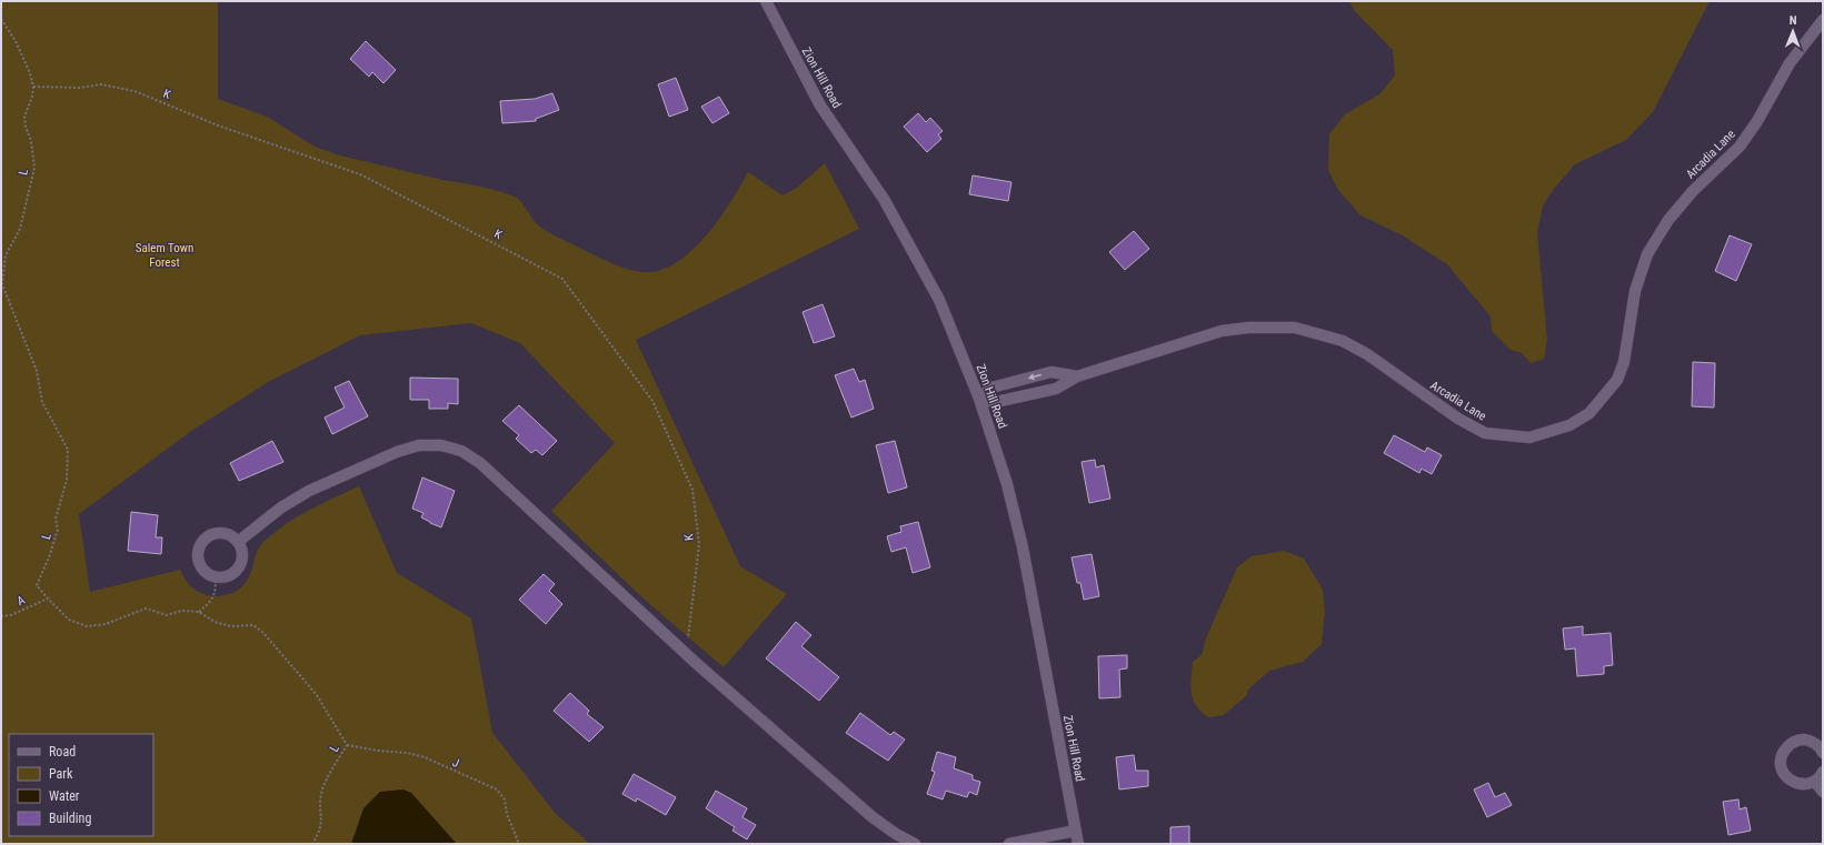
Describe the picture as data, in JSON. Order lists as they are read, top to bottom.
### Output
{
  "streets": {
    "street": ["Zion Hill Road", "Arcadia Lane"],
    "path": [
      "K",
      "L",
      "A",
      "J"
    ]
  },
  "crossings": [
    ["Zion Hill Road", "Arcadia Lane"],
    ["K", "L"],
    ["L", "A"],
    ["L", "J"]
  ],
  "parks": ["Salem Town Forest"],
  "legend": [
    "Road",
    "Park",
    "Water",
    "Building"
  ],
  "north": "top"
}
